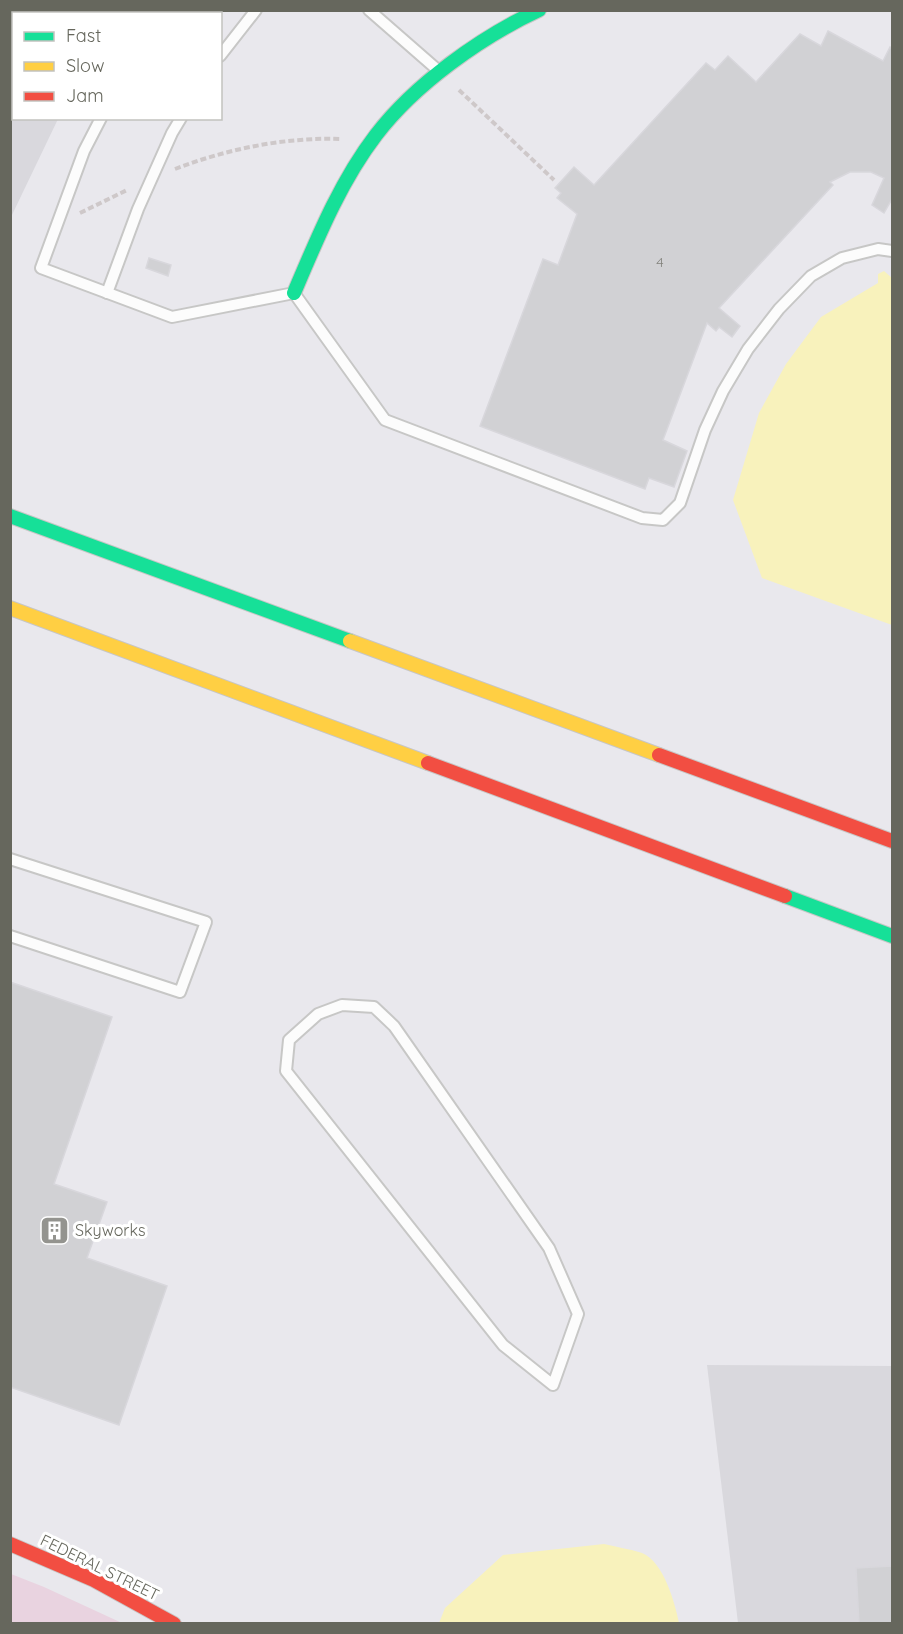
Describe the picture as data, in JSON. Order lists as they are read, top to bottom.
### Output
{
  "streets": {
    "main road": ["FEDERAL STREET"]
  },
  "places": {
    "building": ["Skyworks"]
  },
  "house_numbers": ["4"],
  "legend": ["Fast", "Slow", "Jam"]
}
